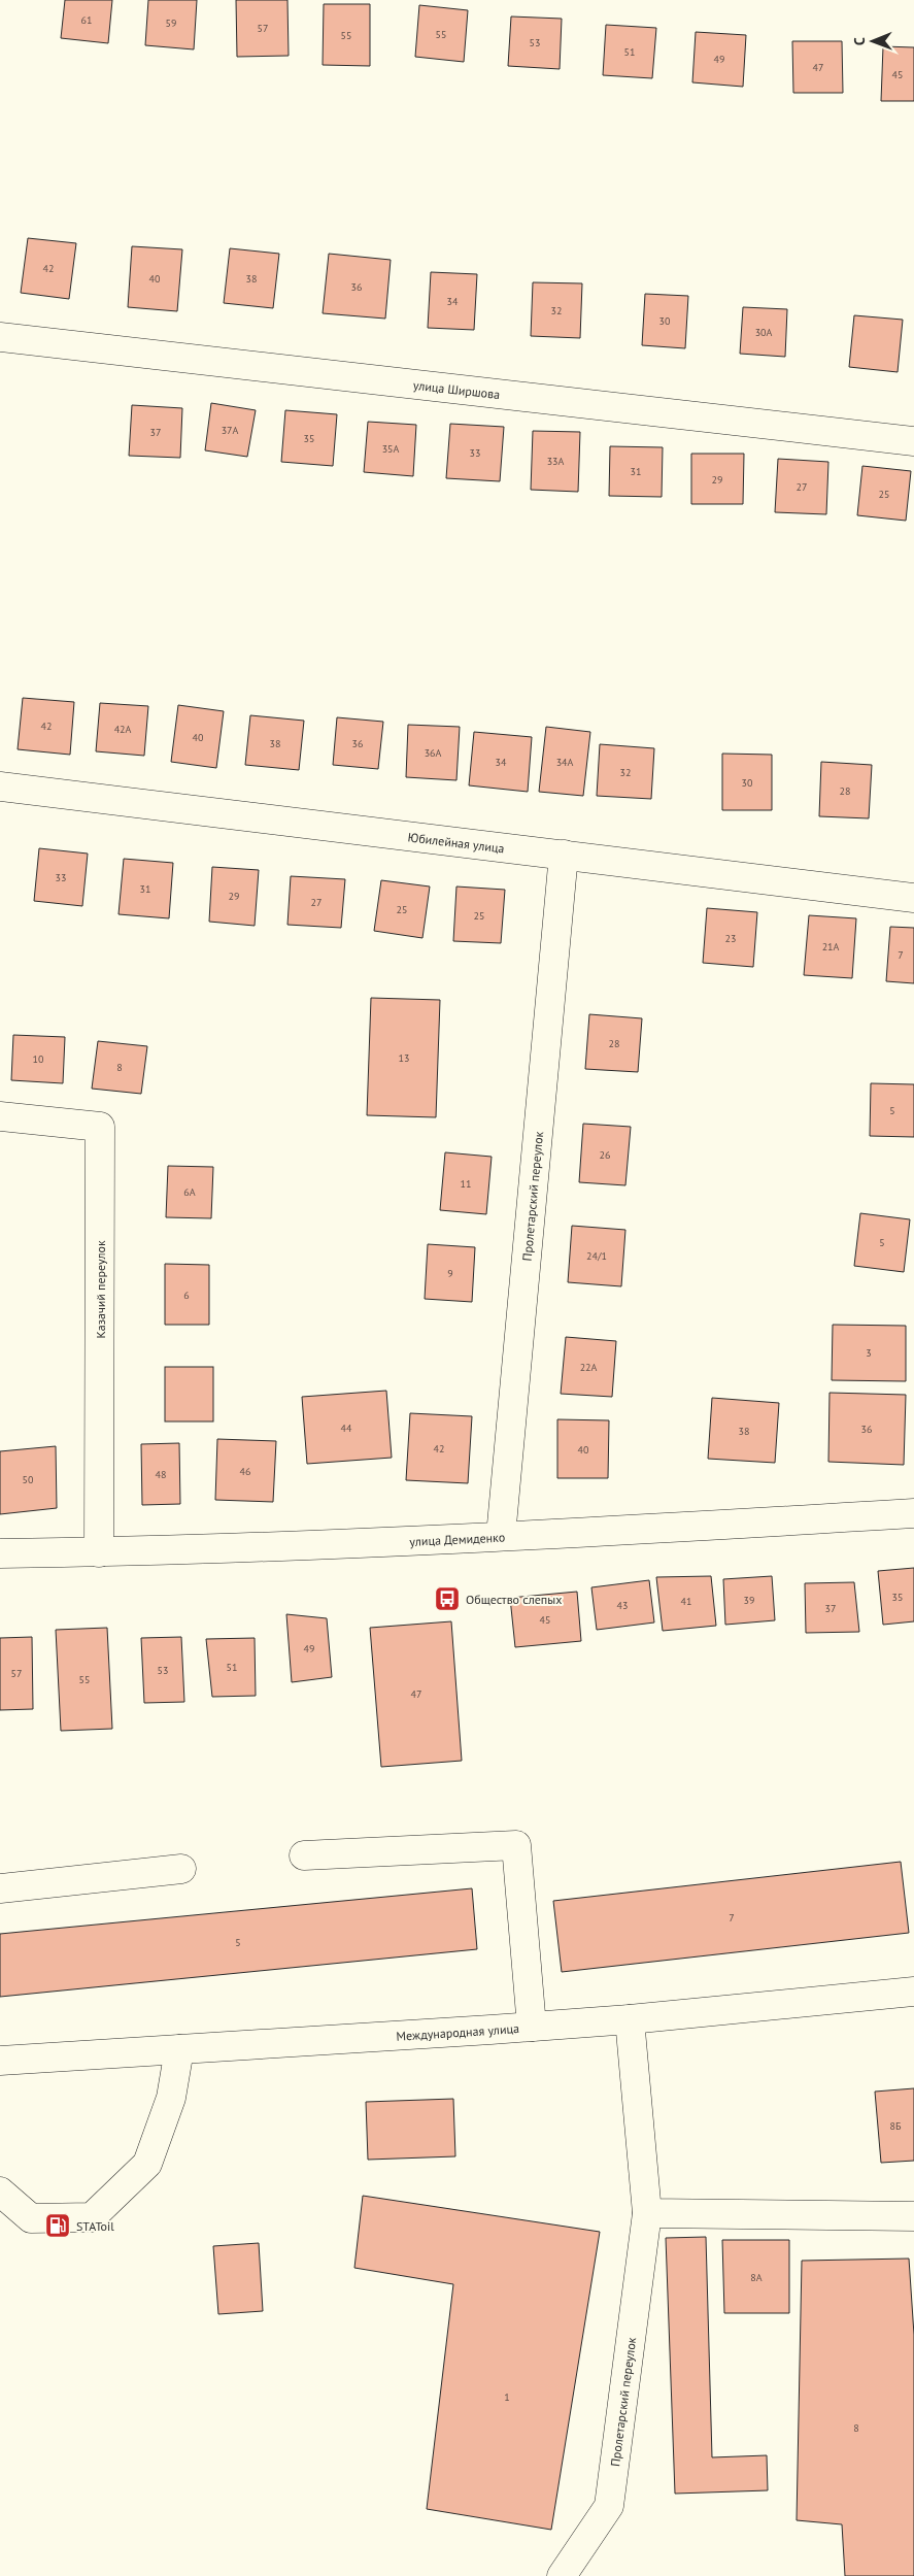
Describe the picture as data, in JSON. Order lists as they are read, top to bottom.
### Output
{
  "streets": {
    "street": [
      "улица Ширшова",
      "Юбилейная улица",
      "Пролетарский переулок",
      "Казачий переулок",
      "улица Демиденко",
      "Международная улица"
    ]
  },
  "crossings": [
    ["Юбилейная улица", "Пролетарский переулок"],
    ["Пролетарский переулок", "улица Демиденко"],
    ["Пролетарский переулок", "Международная улица"],
    ["Казачий переулок", "улица Демиденко"]
  ],
  "places": {
    "bus stop": ["Общество слепых"],
    "fuel station": ["STAToil"]
  },
  "house_numbers": [
    "61",
    "59",
    "57",
    "55",
    "55",
    "53",
    "51",
    "49",
    "47",
    "45",
    "42",
    "40",
    "38",
    "36",
    "34",
    "32",
    "30",
    "30А",
    "37А",
    "37",
    "35",
    "35А",
    "33",
    "33А",
    "31",
    "29",
    "27",
    "25",
    "42",
    "42А",
    "40",
    "38",
    "36",
    "36А",
    "34",
    "34А",
    "32",
    "30",
    "28",
    "33",
    "31",
    "29",
    "27",
    "25",
    "25",
    "23",
    "21А",
    "7",
    "28",
    "13",
    "10",
    "8",
    "5",
    "26",
    "11",
    "6А",
    "5",
    "24/1",
    "9",
    "6",
    "3",
    "22А",
    "44",
    "36",
    "38",
    "42",
    "40",
    "46",
    "48",
    "50",
    "35",
    "39",
    "41",
    "43",
    "37",
    "45",
    "49",
    "51",
    "53",
    "57",
    "55",
    "47",
    "7",
    "5",
    "8Б",
    "8А",
    "1",
    "8"
  ],
  "north": "left"
}
